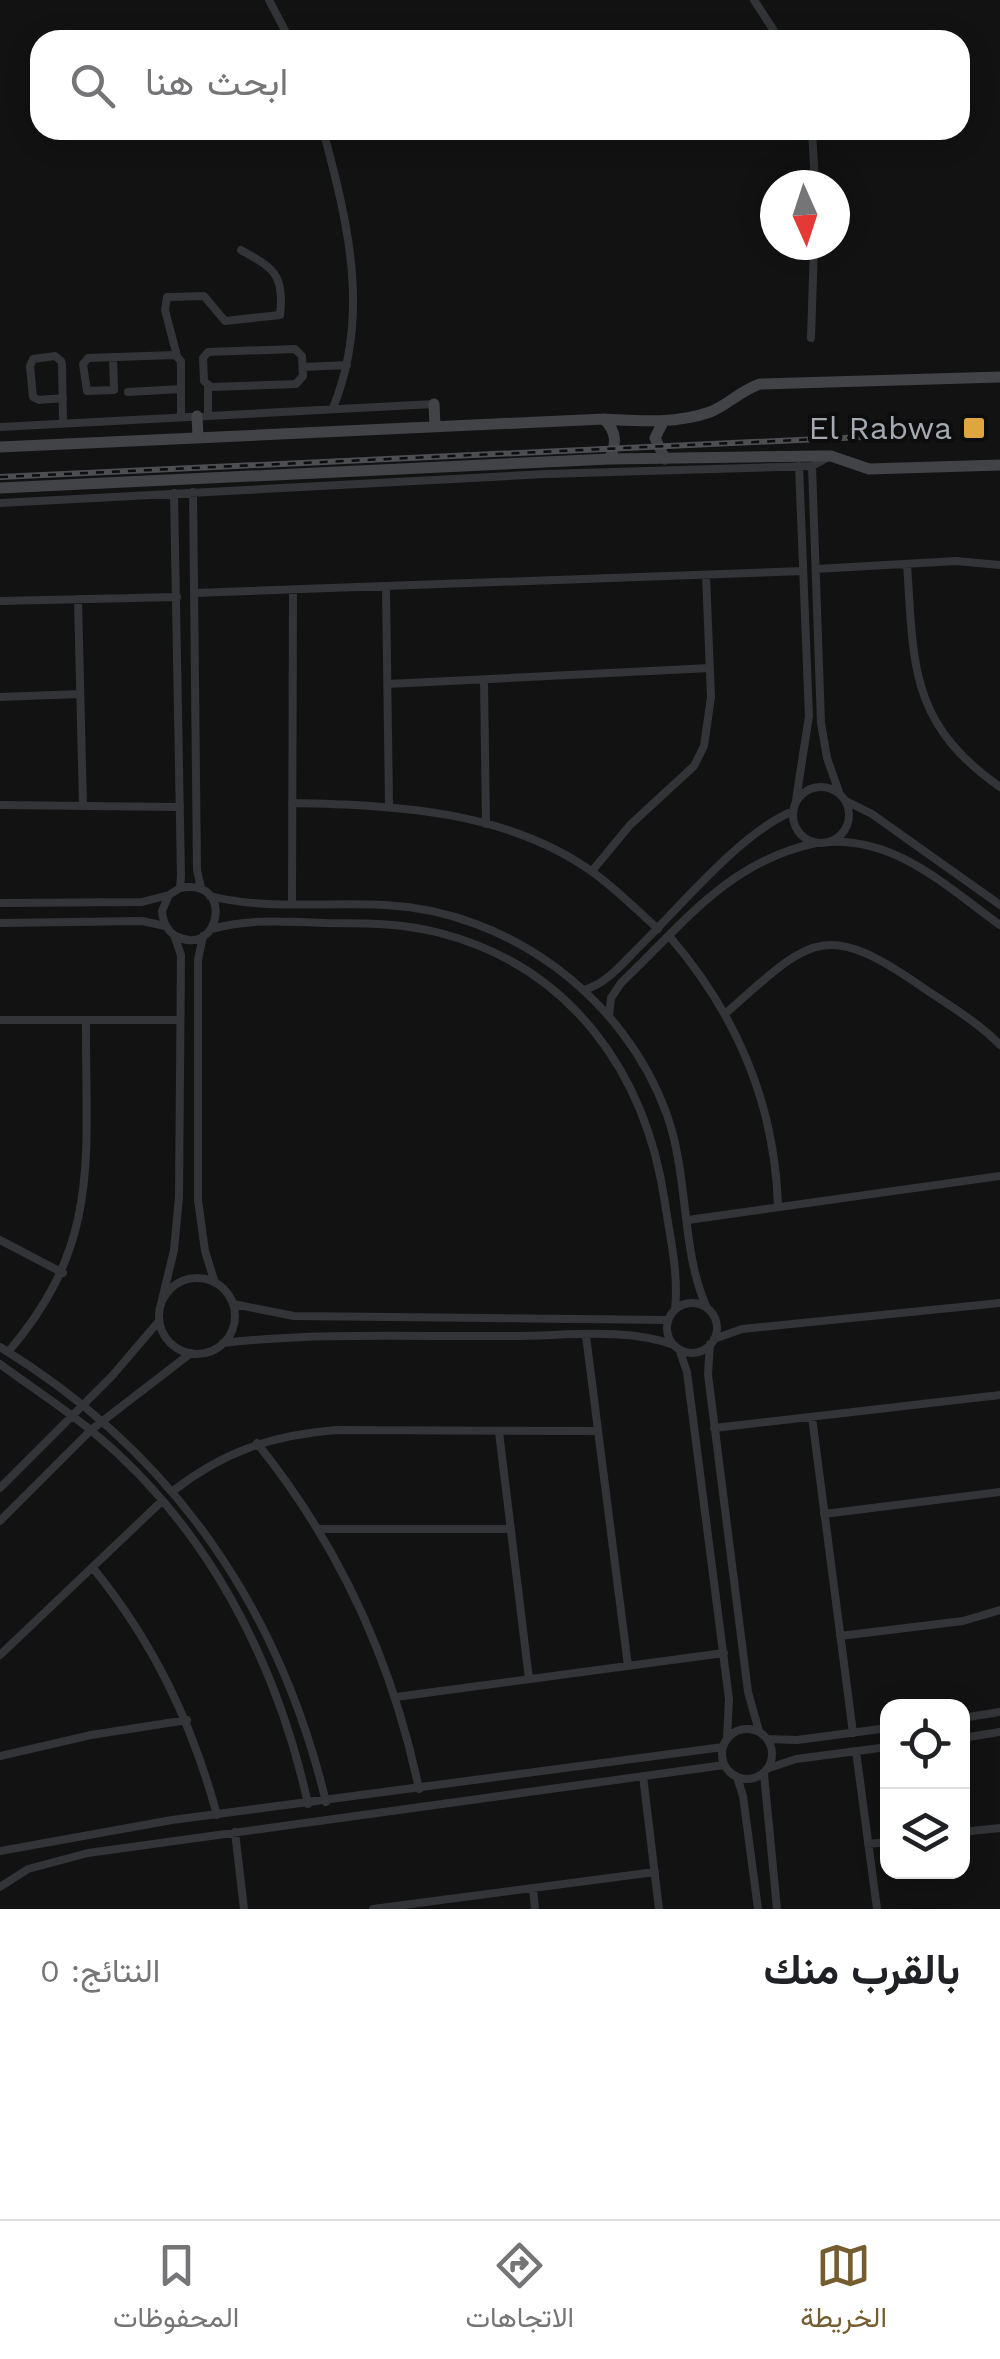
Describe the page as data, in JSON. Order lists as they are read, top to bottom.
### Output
{
  "places": {
    "transit": ["El Rabwa"]
  },
  "north": "bottom",
  "page": {
    "search": "ابحث هنا",
    "heading": ["بالقرب منك", "النتائج: 0"],
    "nav": ["الخريطة", "الاتجاهات", "المحفوظات"]
  }
}
